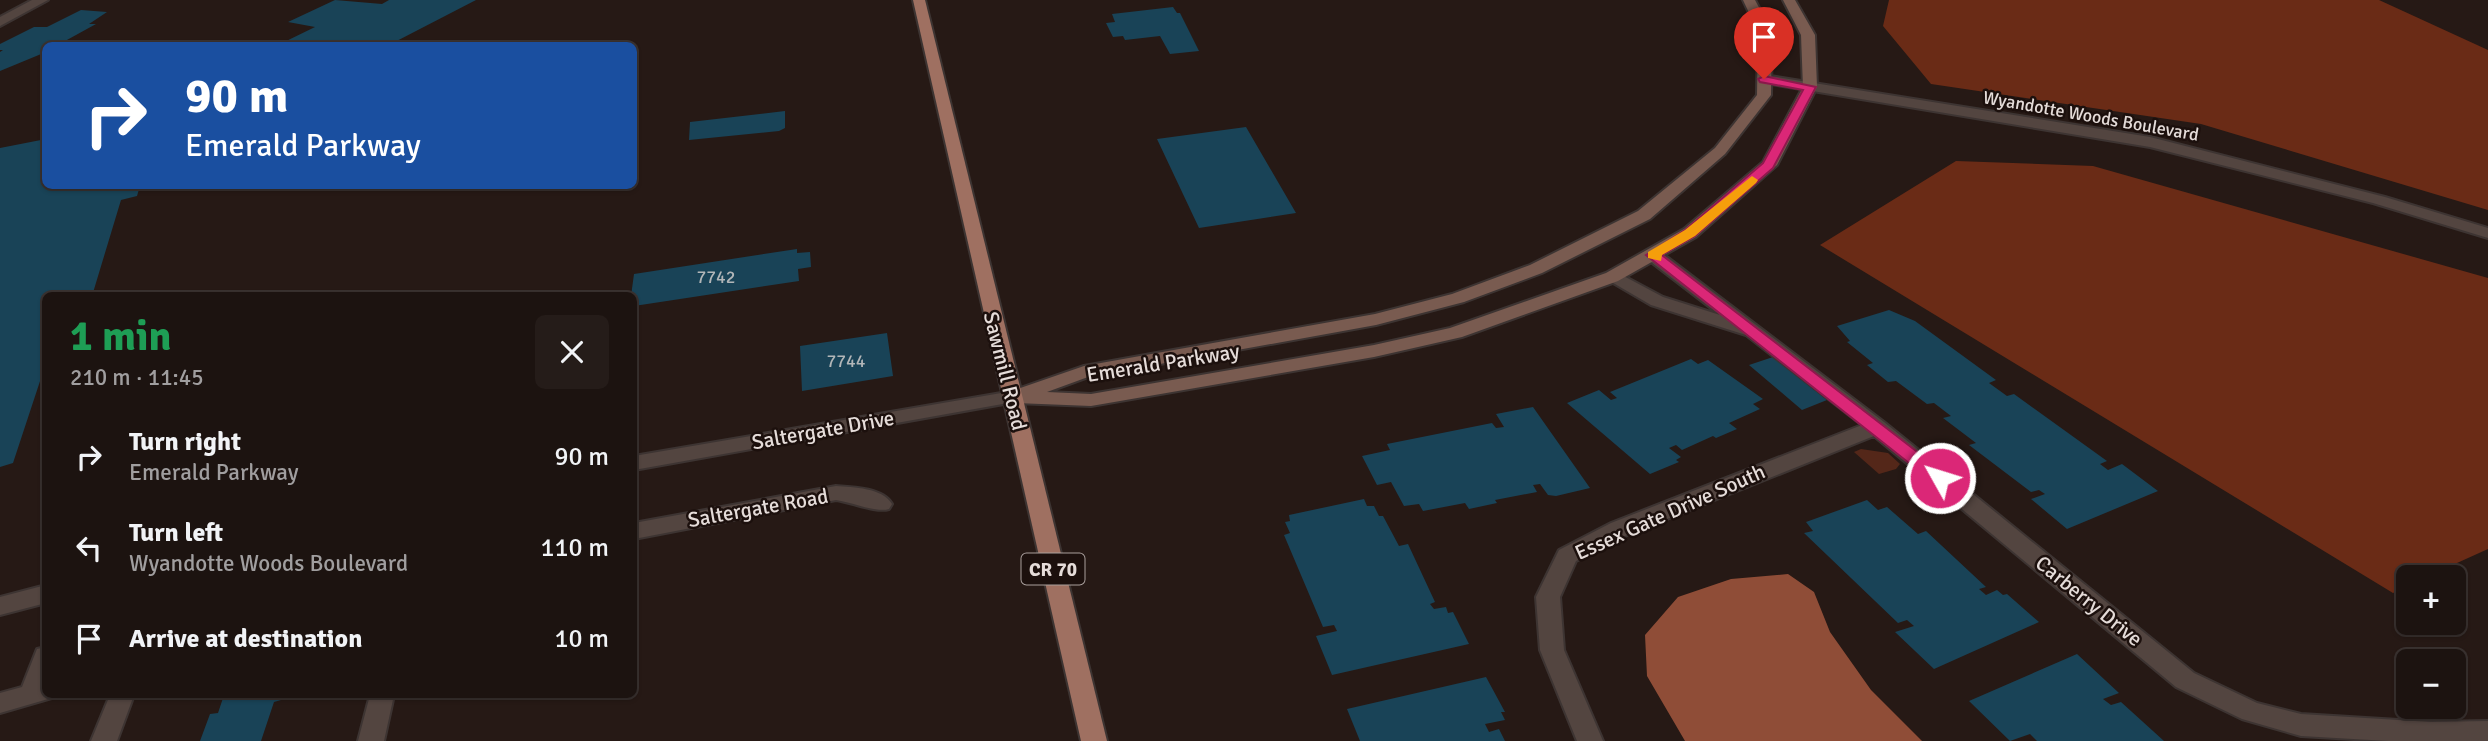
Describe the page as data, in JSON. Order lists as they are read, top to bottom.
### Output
{
  "streets": {
    "main road": ["Emerald Parkway", "Sawmill Road", "CR 70"],
    "street": [
      "Wyandotte Woods Boulevard",
      "Saltergate Drive",
      "Saltergate Road",
      "Essex Gate Drive South",
      "Carberry Drive"
    ]
  },
  "crossings": [
    ["Wyandotte Woods Boulevard", "Emerald Parkway"],
    ["Emerald Parkway", "Sawmill Road"],
    ["Emerald Parkway", "Saltergate Drive"],
    ["Emerald Parkway", "Carberry Drive"],
    ["Sawmill Road", "Saltergate Drive"],
    ["Essex Gate Drive South", "Carberry Drive"]
  ],
  "house_numbers": ["7742", "7744"],
  "page": {
    "turn": ["90 m", "Emerald Parkway"],
    "heading": ["1 min", "210 m · 11:45"],
    "list": [
      {
        "name": "Turn right",
        "note": "Emerald Parkway",
        "value": "90 m"
      },
      {
        "name": "Turn left",
        "note": "Wyandotte Woods Boulevard",
        "value": "110 m"
      },
      {
        "name": "Arrive at destination",
        "value": "10 m"
      }
    ],
    "map_buttons": ["+", "−"]
  }
}
